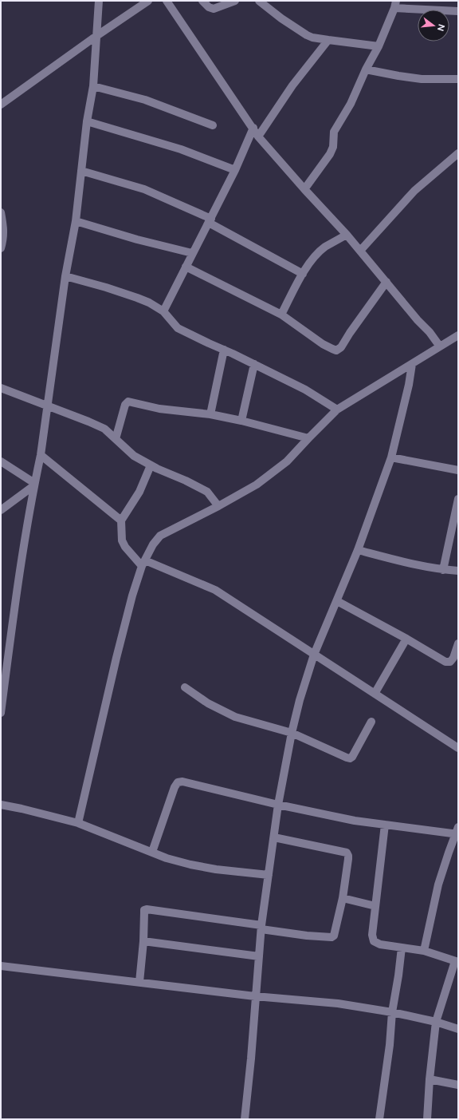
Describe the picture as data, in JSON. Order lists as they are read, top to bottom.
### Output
{
  "north": "right"
}
